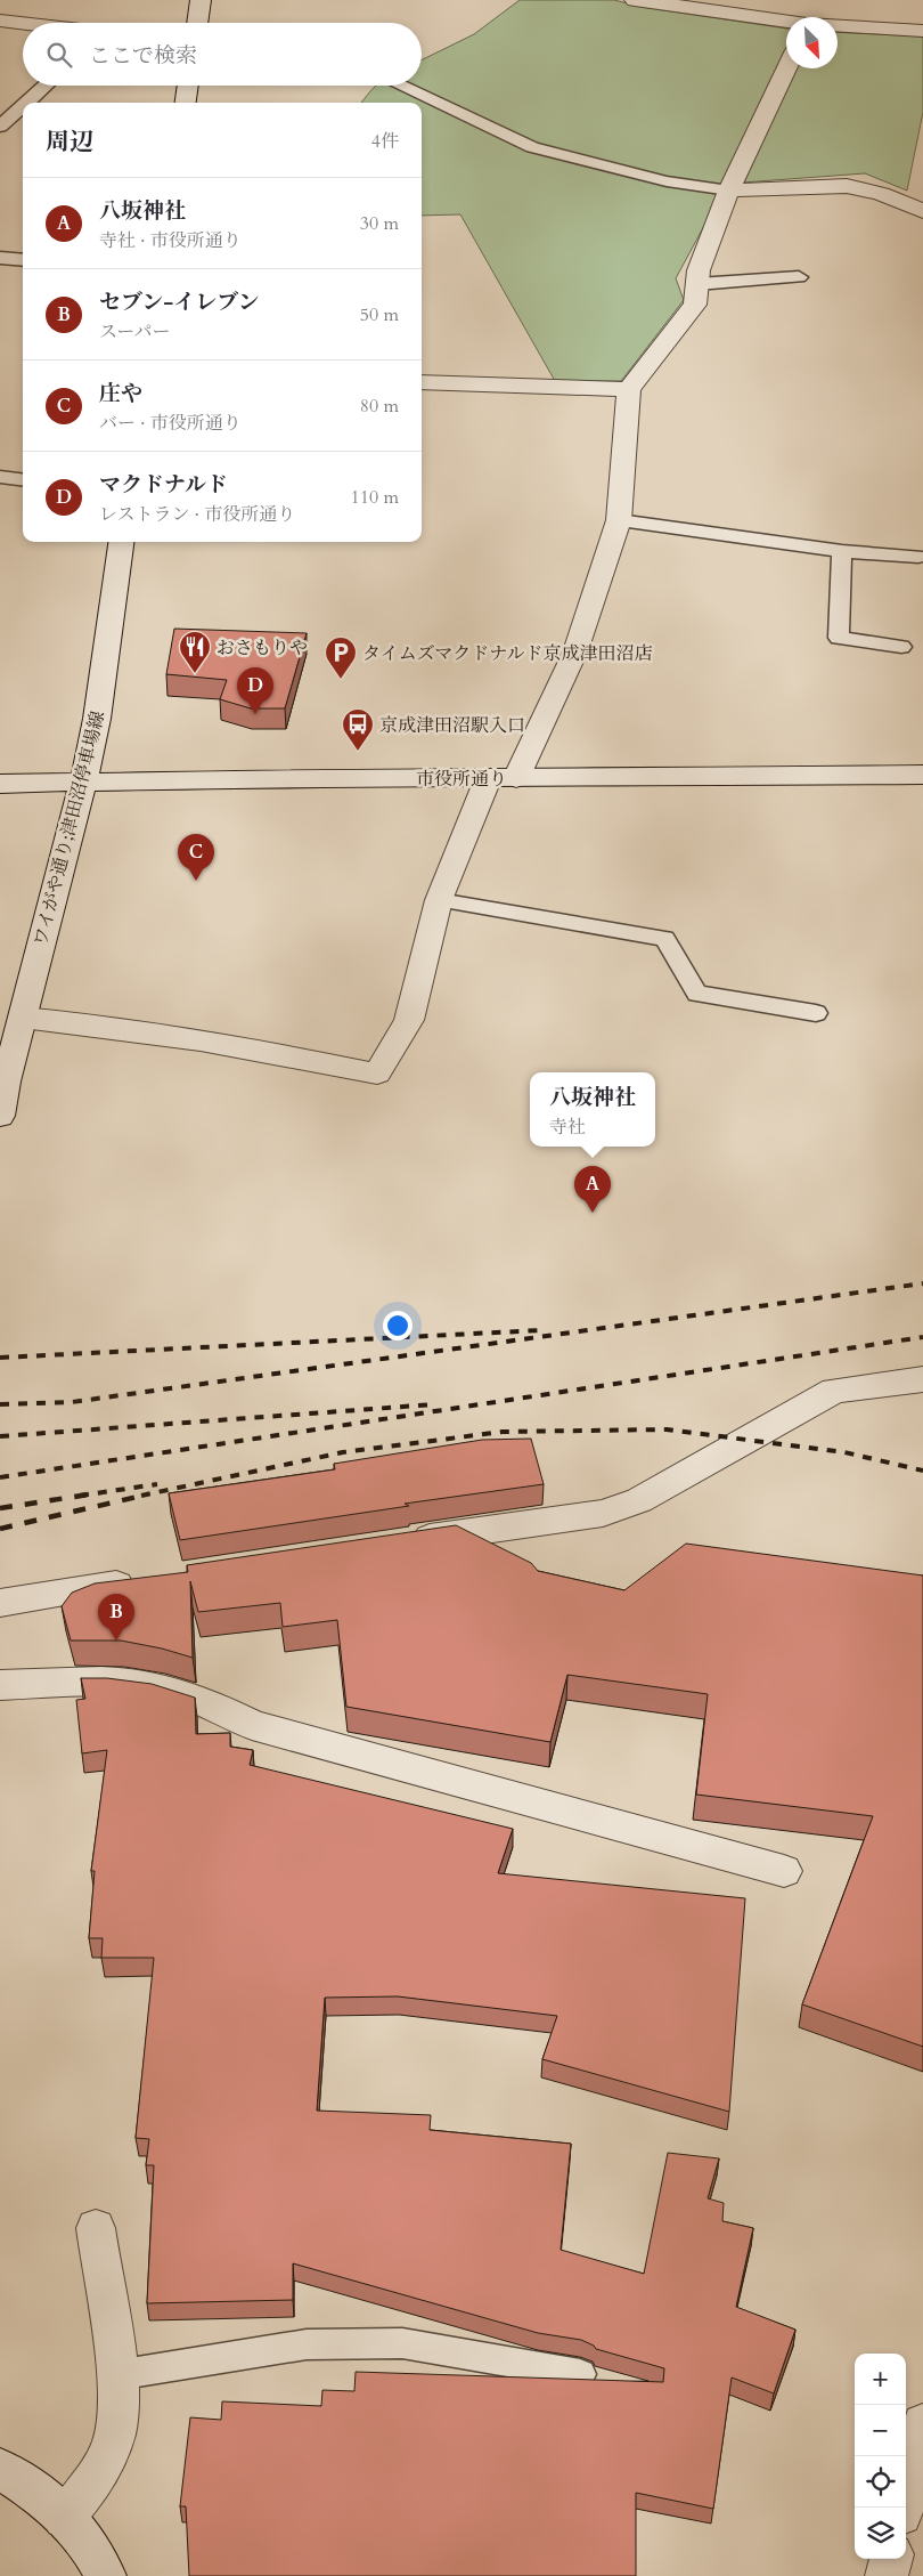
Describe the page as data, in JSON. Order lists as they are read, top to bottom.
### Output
{
  "streets": {
    "street": ["市役所通り", "ワイがや通り;津田沼停車場線"]
  },
  "crossings": [
    ["市役所通り", "ワイがや通り;津田沼停車場線"]
  ],
  "places": {
    "restaurant": ["おさもりや"],
    "parking": ["タイムズマクドナルド京成津田沼店"],
    "bus stop": ["京成津田沼駅入口"]
  },
  "north": "bottom right",
  "page": {
    "search": "ここで検索",
    "heading": ["周辺", "4件"],
    "list": [
      {
        "mark": "A",
        "name": "八坂神社",
        "note": "寺社 · 市役所通り",
        "value": "30 m"
      },
      {
        "mark": "B",
        "name": "セブン-イレブン",
        "note": "スーパー",
        "value": "50 m"
      },
      {
        "mark": "C",
        "name": "庄や",
        "note": "バー · 市役所通り",
        "value": "80 m"
      },
      {
        "mark": "D",
        "name": "マクドナルド",
        "note": "レストラン · 市役所通り",
        "value": "110 m"
      }
    ],
    "pins": [
      "D",
      "C",
      "A",
      "B"
    ],
    "popup": ["八坂神社", "寺社"],
    "map_buttons": ["+", "−"]
  }
}
